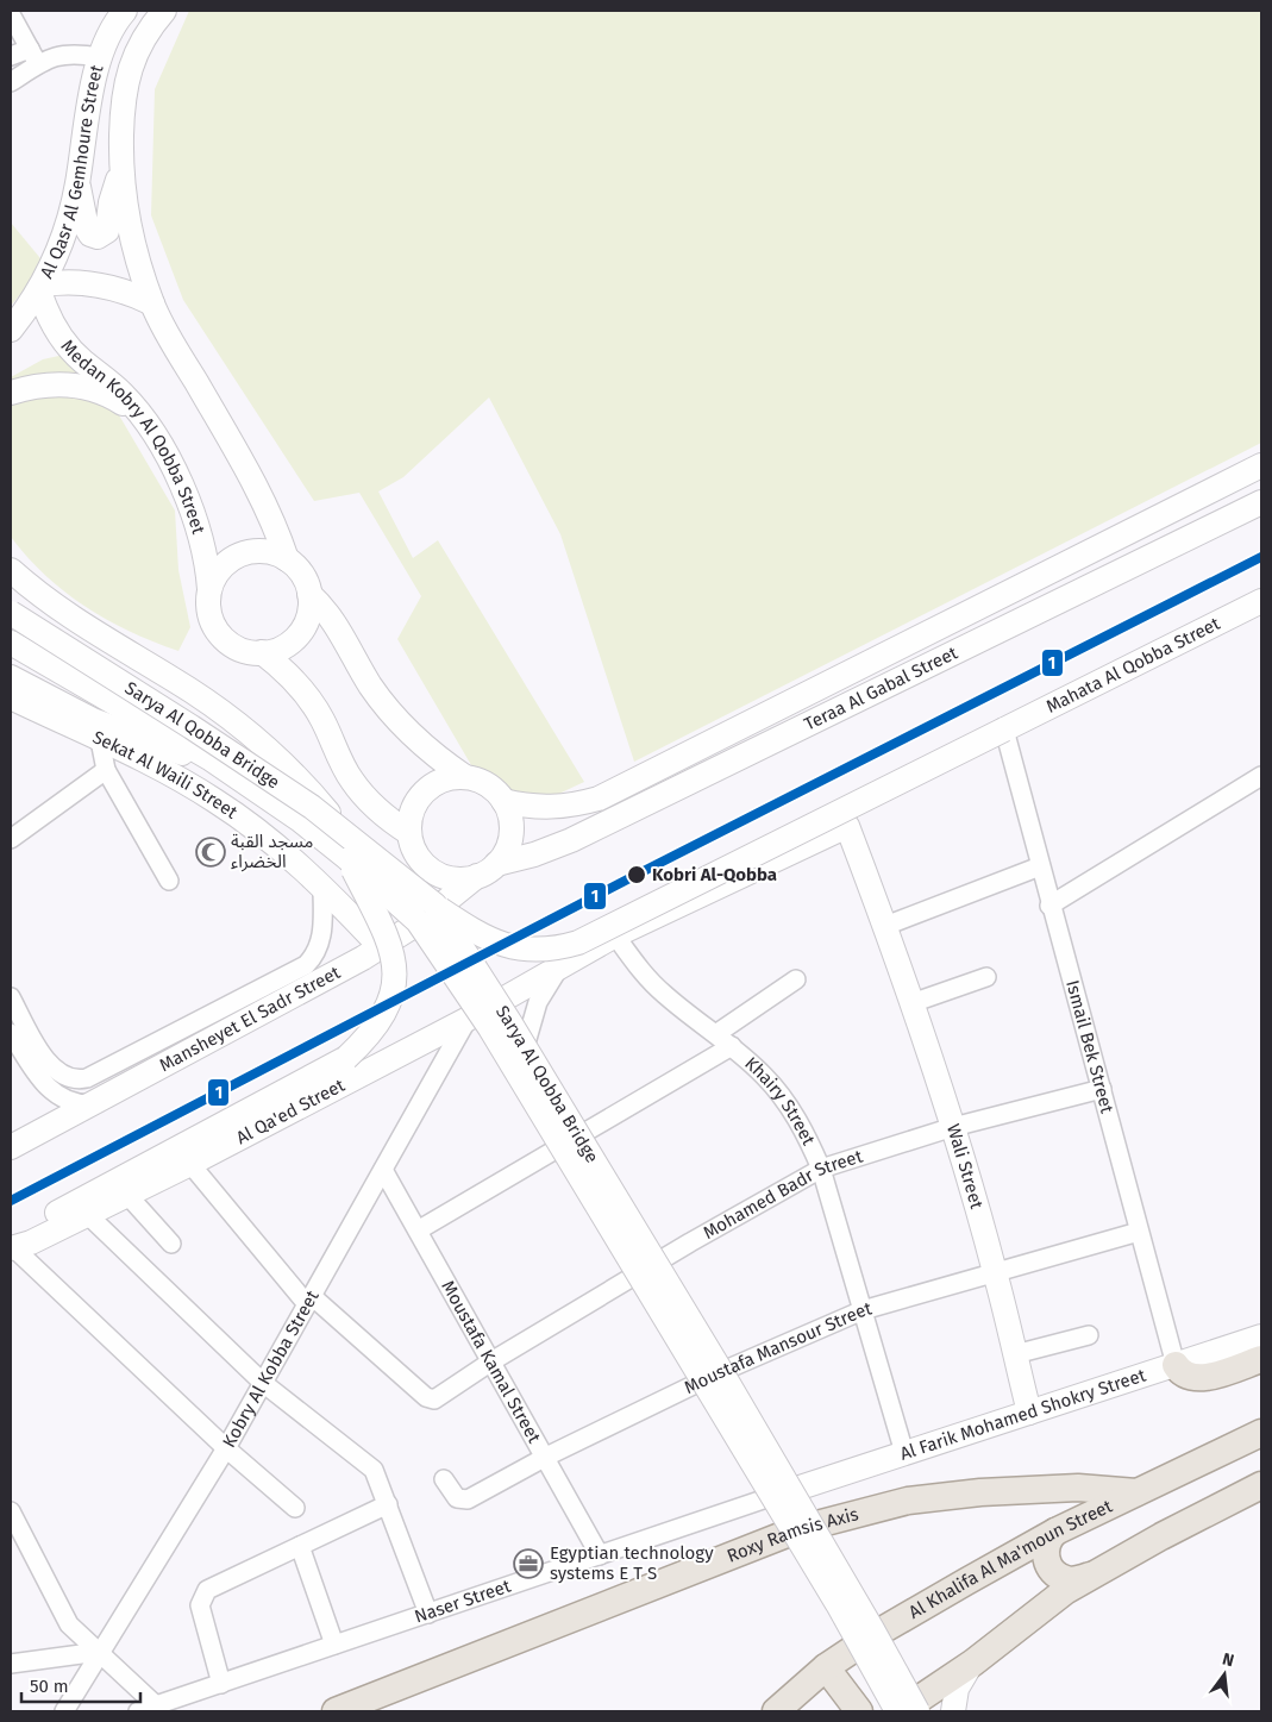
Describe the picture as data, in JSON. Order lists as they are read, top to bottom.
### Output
{
  "streets": {
    "main road": [
      "Al Qasr Al Gemhoure Street",
      "Medan Kobry Al Qobba Street",
      "Mahata Al Qobba Street",
      "Teraa Al Gabal Street",
      "Sarya Al Qobba Bridge",
      "Sekat Al Waili Street",
      "Mansheyet El Sadr Street",
      "Al Qa'ed Street",
      "Wali Street",
      "Al Farik Mohamed Shokry Street",
      "Roxy Ramsis Axis",
      "Al Khalifa Al Ma'moun Street"
    ],
    "street": [
      "Ismail Bek Street",
      "Khairy Street",
      "Mohamed Badr Street",
      "Moustafa Mansour Street",
      "Moustafa Kamal Street",
      "Kobry Al Kobba Street",
      "Naser Street"
    ]
  },
  "crossings": [
    ["Al Qasr Al Gemhoure Street", "Medan Kobry Al Qobba Street"],
    ["Mahata Al Qobba Street", "Sarya Al Qobba Bridge"],
    ["Mahata Al Qobba Street", "Ismail Bek Street"],
    ["Teraa Al Gabal Street", "Mansheyet El Sadr Street"],
    ["Sekat Al Waili Street", "Mansheyet El Sadr Street"],
    ["Ismail Bek Street", "Mohamed Badr Street"],
    ["Ismail Bek Street", "Moustafa Mansour Street"],
    ["Ismail Bek Street", "Al Farik Mohamed Shokry Street"],
    ["Khairy Street", "Wali Street"],
    ["Khairy Street", "Mohamed Badr Street"],
    ["Khairy Street", "Moustafa Mansour Street"],
    ["Khairy Street", "Al Farik Mohamed Shokry Street"],
    ["Al Qa'ed Street", "Mohamed Badr Street"],
    ["Al Qa'ed Street", "Kobry Al Kobba Street"],
    ["Wali Street", "Mohamed Badr Street"],
    ["Wali Street", "Moustafa Mansour Street"],
    ["Wali Street", "Al Farik Mohamed Shokry Street"],
    ["Mohamed Badr Street", "Moustafa Kamal Street"],
    ["Mohamed Badr Street", "Kobry Al Kobba Street"],
    ["Moustafa Mansour Street", "Moustafa Kamal Street"],
    ["Moustafa Kamal Street", "Kobry Al Kobba Street"],
    ["Moustafa Kamal Street", "Naser Street"],
    ["Al Farik Mohamed Shokry Street", "Naser Street"],
    ["Roxy Ramsis Axis", "Al Khalifa Al Ma'moun Street"]
  ],
  "places": {
    "mosque": ["مسجد القبة الخضراء"],
    "other": ["Kobri Al-Qobba"],
    "office": ["Egyptian technology systems E T S"]
  },
  "lines": ["transit line 1"],
  "scale_bar": "50 m",
  "north": "top"
}
